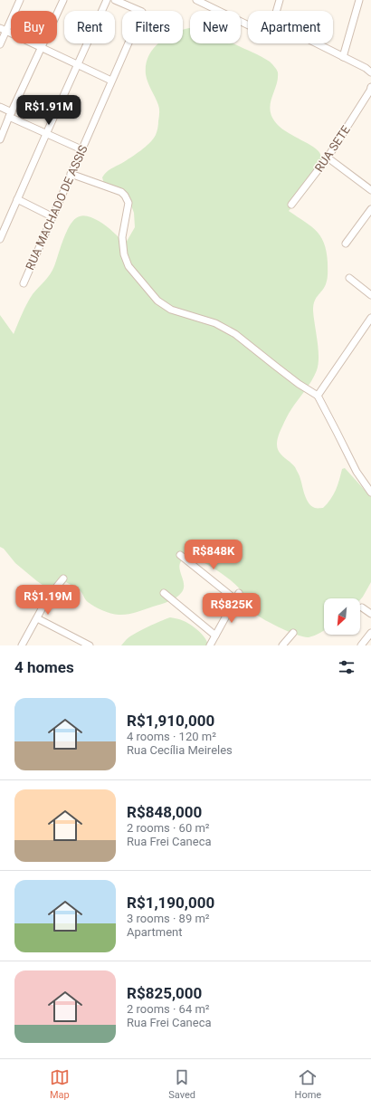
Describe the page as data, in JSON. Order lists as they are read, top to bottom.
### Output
{
  "streets": {
    "street": ["RUA SETE", "RUA MACHADO DE ASSIS"]
  },
  "north": "bottom left",
  "page": {
    "chip": [
      "Buy",
      "Rent",
      "Filters",
      "New",
      "Apartment"
    ],
    "price": [
      "R$1.91M",
      "R$848K",
      "R$1.19M",
      "R$825K"
    ],
    "heading": "4 homes",
    "list": [
      {
        "name": "R$1,910,000",
        "note": "4 rooms · 120 m² · Rua Cecília Meireles"
      },
      {
        "name": "R$848,000",
        "note": "2 rooms · 60 m² · Rua Frei Caneca"
      },
      {
        "name": "R$1,190,000",
        "note": "3 rooms · 89 m² · Apartment"
      },
      {
        "name": "R$825,000",
        "note": "2 rooms · 64 m² · Rua Frei Caneca"
      }
    ],
    "tabs": ["Map", "Saved", "Home"]
  }
}
